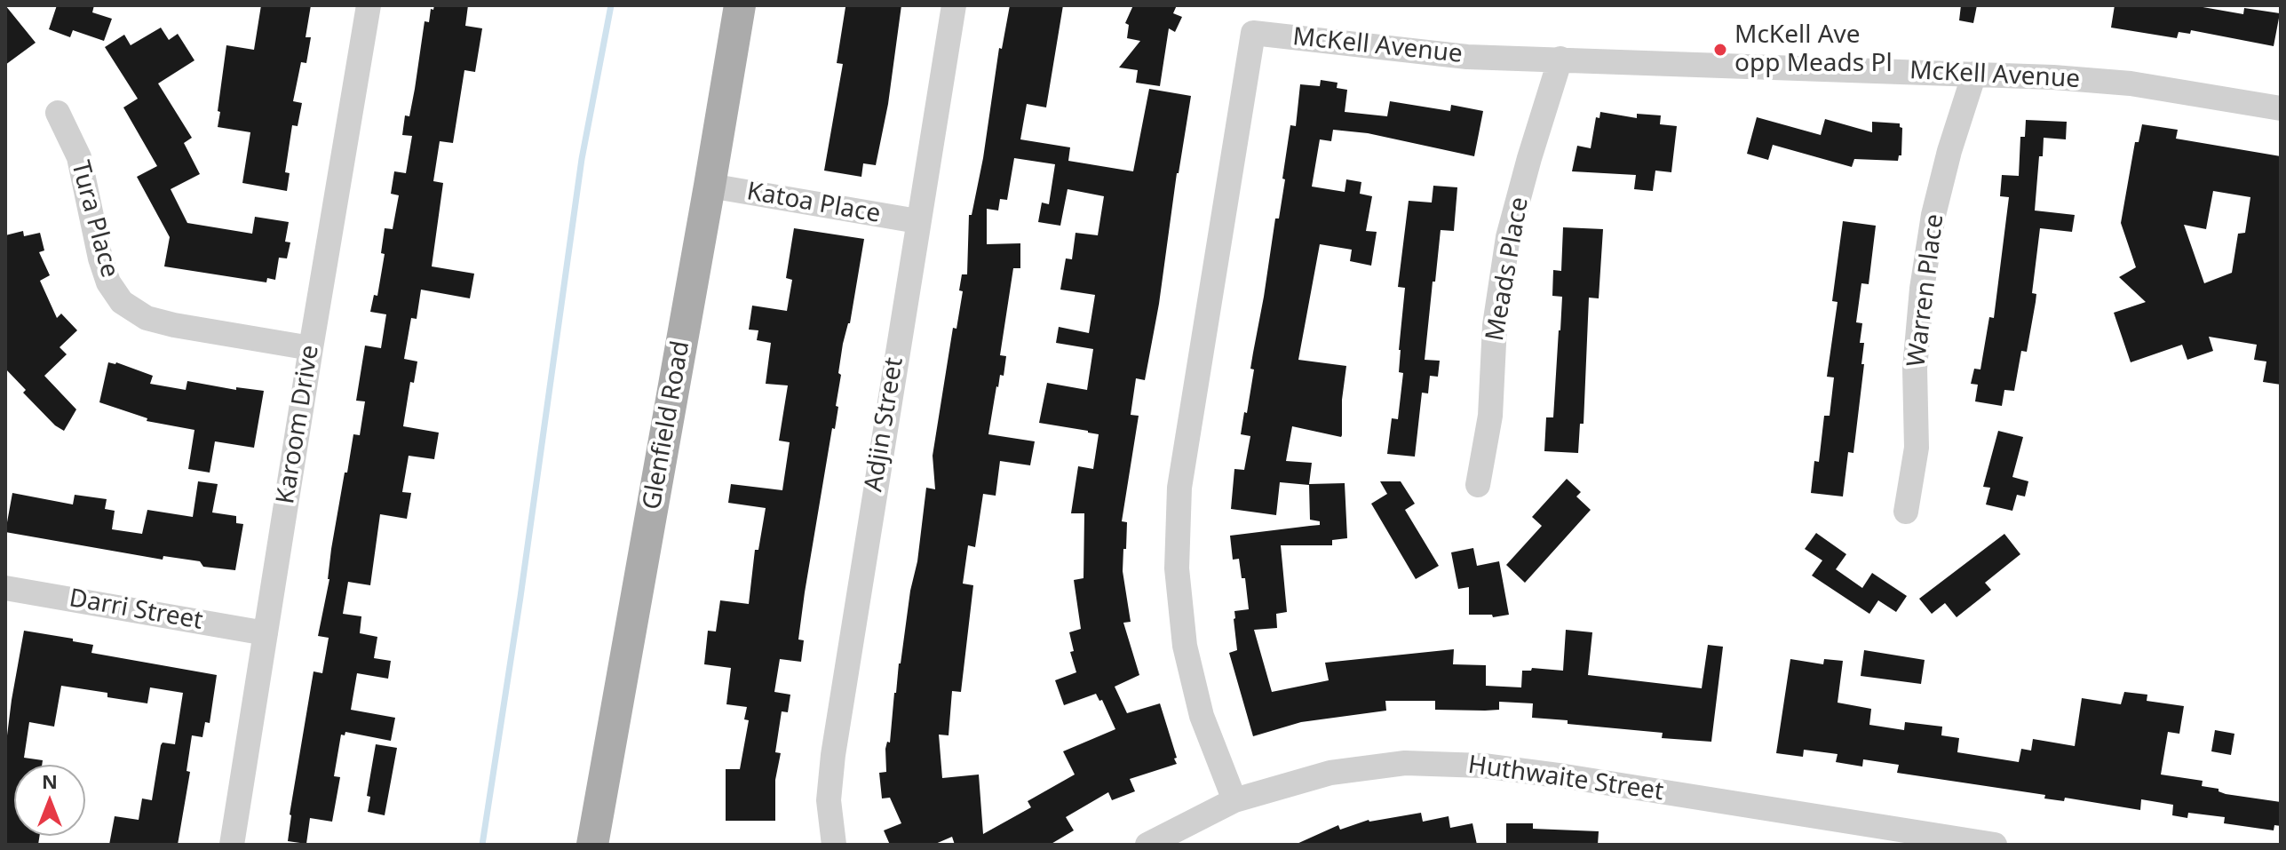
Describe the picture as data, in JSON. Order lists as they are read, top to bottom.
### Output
{
  "streets": {
    "main road": ["Glenfield Road"],
    "street": [
      "McKell Avenue",
      "Katoa Place",
      "Tura Place",
      "Meads Place",
      "Warren Place",
      "Karoom Drive",
      "Adjin Street",
      "Darri Street",
      "Huthwaite Street"
    ]
  },
  "crossings": [
    ["McKell Avenue", "Meads Place"],
    ["McKell Avenue", "Warren Place"],
    ["McKell Avenue", "Huthwaite Street"],
    ["Katoa Place", "Adjin Street"],
    ["Katoa Place", "Glenfield Road"],
    ["Tura Place", "Karoom Drive"],
    ["Karoom Drive", "Darri Street"]
  ],
  "places": ["McKell Ave opp Meads Pl"],
  "north": "top"
}
